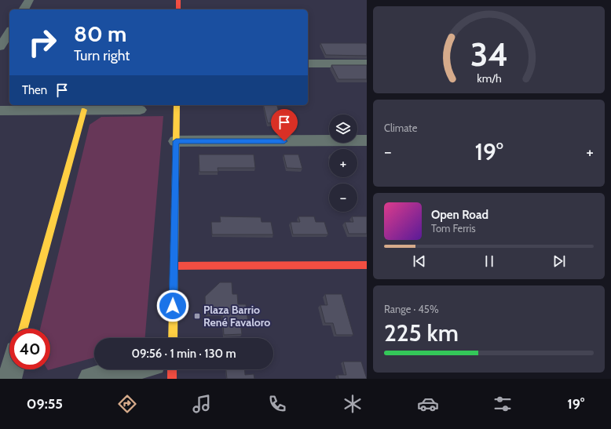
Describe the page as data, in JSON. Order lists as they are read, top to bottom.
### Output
{
  "places": {
    "transit": ["Plaza Barrio René Favaloro"]
  },
  "page": {
    "turn": ["80 m", "Turn right"],
    "then": "Then",
    "tile": [
      "Climate",
      ["Range · 45%", "225 km"]
    ],
    "map_buttons": ["+", "−"],
    "heat": ["−", "19°", "+"],
    "song": ["Open Road", "Tom Ferris"],
    "limit": "40",
    "trip": "09:56 · 1 min · 130 m",
    "tabs": ["09:55", "19°"],
    "gauge": ["34", "km/h"]
  }
}
